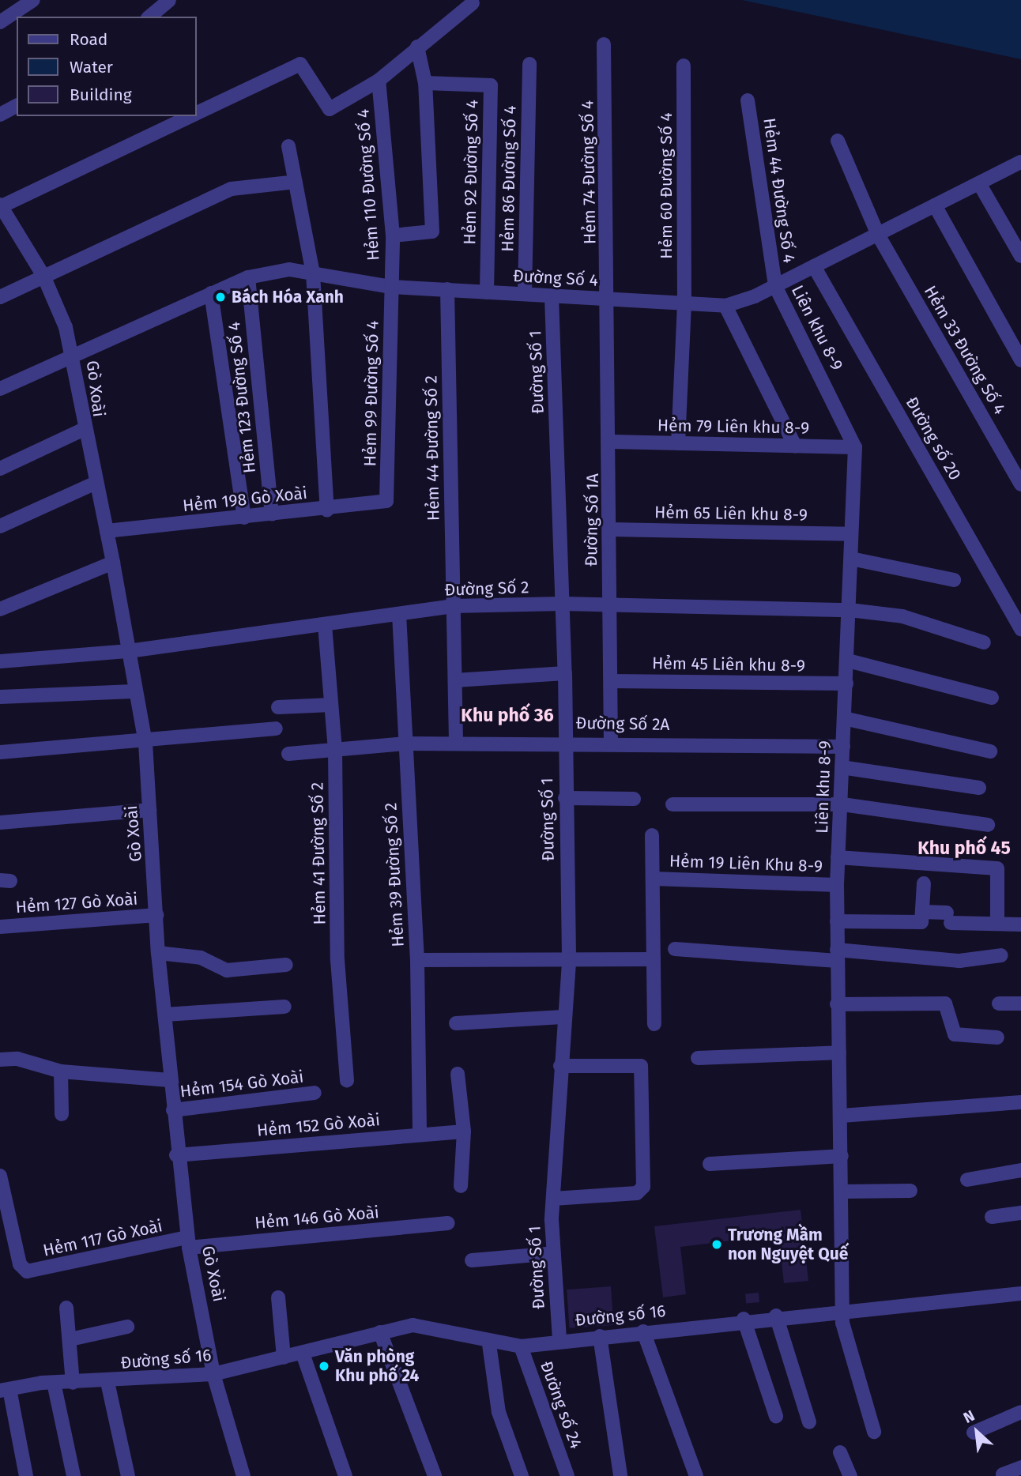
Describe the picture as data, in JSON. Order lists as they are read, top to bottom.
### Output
{
  "streets": {
    "street": [
      "Hẻm 92 Đường Số 4",
      "Hẻm 74 Đường Số 4",
      "Hẻm 86 Đường Số 4",
      "Hẻm 110 Đường Số 4",
      "Hẻm 60 Đường Số 4",
      "Hẻm 44 Đường Số 4",
      "Đường Số 4",
      "Liên khu 8-9",
      "Hẻm 33 Đường Số 4",
      "Đường Số 1",
      "Gò Xoài",
      "Hẻm 99 Đường Số 4",
      "Hẻm 123 Đường Số 4",
      "Hẻm 79 Liên khu 8-9",
      "Đường số 20",
      "Hẻm 44 Đường Số 2",
      "Hẻm 198 Gò Xoài",
      "Hẻm 65 Liên khu 8-9",
      "Đường Số 1A",
      "Đường Số 2",
      "Hẻm 45 Liên khu 8-9",
      "Đường Số 2A",
      "Hẻm 41 Đường Số 2",
      "Hẻm 19 Liên Khu 8-9",
      "Hẻm 39 Đường Số 2",
      "Hẻm 127 Gò Xoài",
      "Hẻm 154 Gò Xoài",
      "Hẻm 152 Gò Xoài",
      "Hẻm 146 Gò Xoài",
      "Hẻm 117 Gò Xoài",
      "Đường số 16",
      "Đường số 24"
    ]
  },
  "crossings": [
    ["Hẻm 92 Đường Số 4", "Đường Số 4"],
    ["Hẻm 74 Đường Số 4", "Đường Số 4"],
    ["Hẻm 74 Đường Số 4", "Đường Số 1A"],
    ["Hẻm 86 Đường Số 4", "Đường Số 4"],
    ["Hẻm 110 Đường Số 4", "Đường Số 4"],
    ["Hẻm 110 Đường Số 4", "Hẻm 99 Đường Số 4"],
    ["Hẻm 60 Đường Số 4", "Đường Số 4"],
    ["Hẻm 60 Đường Số 4", "Hẻm 79 Liên khu 8-9"],
    ["Hẻm 44 Đường Số 4", "Đường Số 4"],
    ["Hẻm 44 Đường Số 4", "Liên khu 8-9"],
    ["Đường Số 4", "Liên khu 8-9"],
    ["Đường Số 4", "Hẻm 33 Đường Số 4"],
    ["Đường Số 4", "Đường Số 1"],
    ["Đường Số 4", "Gò Xoài"],
    ["Đường Số 4", "Hẻm 99 Đường Số 4"],
    ["Đường Số 4", "Hẻm 123 Đường Số 4"],
    ["Đường Số 4", "Đường số 20"],
    ["Đường Số 4", "Hẻm 44 Đường Số 2"],
    ["Đường Số 4", "Đường Số 1A"],
    ["Liên khu 8-9", "Hẻm 79 Liên khu 8-9"],
    ["Liên khu 8-9", "Hẻm 65 Liên khu 8-9"],
    ["Liên khu 8-9", "Đường Số 2"],
    ["Liên khu 8-9", "Hẻm 45 Liên khu 8-9"],
    ["Liên khu 8-9", "Đường Số 2A"],
    ["Liên khu 8-9", "Hẻm 19 Liên Khu 8-9"],
    ["Liên khu 8-9", "Đường số 16"],
    ["Đường Số 1", "Đường Số 2"],
    ["Đường Số 1", "Đường Số 2A"],
    ["Đường Số 1", "Đường số 16"],
    ["Gò Xoài", "Hẻm 198 Gò Xoài"],
    ["Gò Xoài", "Đường Số 2"],
    ["Gò Xoài", "Hẻm 127 Gò Xoài"],
    ["Gò Xoài", "Hẻm 154 Gò Xoài"],
    ["Gò Xoài", "Hẻm 152 Gò Xoài"],
    ["Gò Xoài", "Hẻm 146 Gò Xoài"],
    ["Gò Xoài", "Hẻm 117 Gò Xoài"],
    ["Gò Xoài", "Đường số 16"],
    ["Hẻm 99 Đường Số 4", "Hẻm 198 Gò Xoài"],
    ["Hẻm 123 Đường Số 4", "Hẻm 198 Gò Xoài"],
    ["Hẻm 79 Liên khu 8-9", "Đường Số 1A"],
    ["Hẻm 44 Đường Số 2", "Đường Số 2"],
    ["Hẻm 44 Đường Số 2", "Đường Số 2A"],
    ["Hẻm 65 Liên khu 8-9", "Đường Số 1A"],
    ["Đường Số 1A", "Đường Số 2"],
    ["Đường Số 1A", "Hẻm 45 Liên khu 8-9"],
    ["Đường Số 1A", "Đường Số 2A"],
    ["Đường Số 2", "Hẻm 41 Đường Số 2"],
    ["Đường Số 2", "Hẻm 39 Đường Số 2"],
    ["Đường Số 2A", "Hẻm 41 Đường Số 2"],
    ["Đường Số 2A", "Hẻm 39 Đường Số 2"],
    ["Hẻm 39 Đường Số 2", "Hẻm 152 Gò Xoài"],
    ["Hẻm 146 Gò Xoài", "Hẻm 117 Gò Xoài"],
    ["Đường số 16", "Đường số 24"]
  ],
  "districts": ["Khu phố 36", "Khu phố 45"],
  "places": ["Bách Hóa Xanh", "Trương Mầm non Nguyệt Quế", "Văn phòng Khu phố 24"],
  "legend": ["Road", "Water", "Building"],
  "north": "top left"
}
